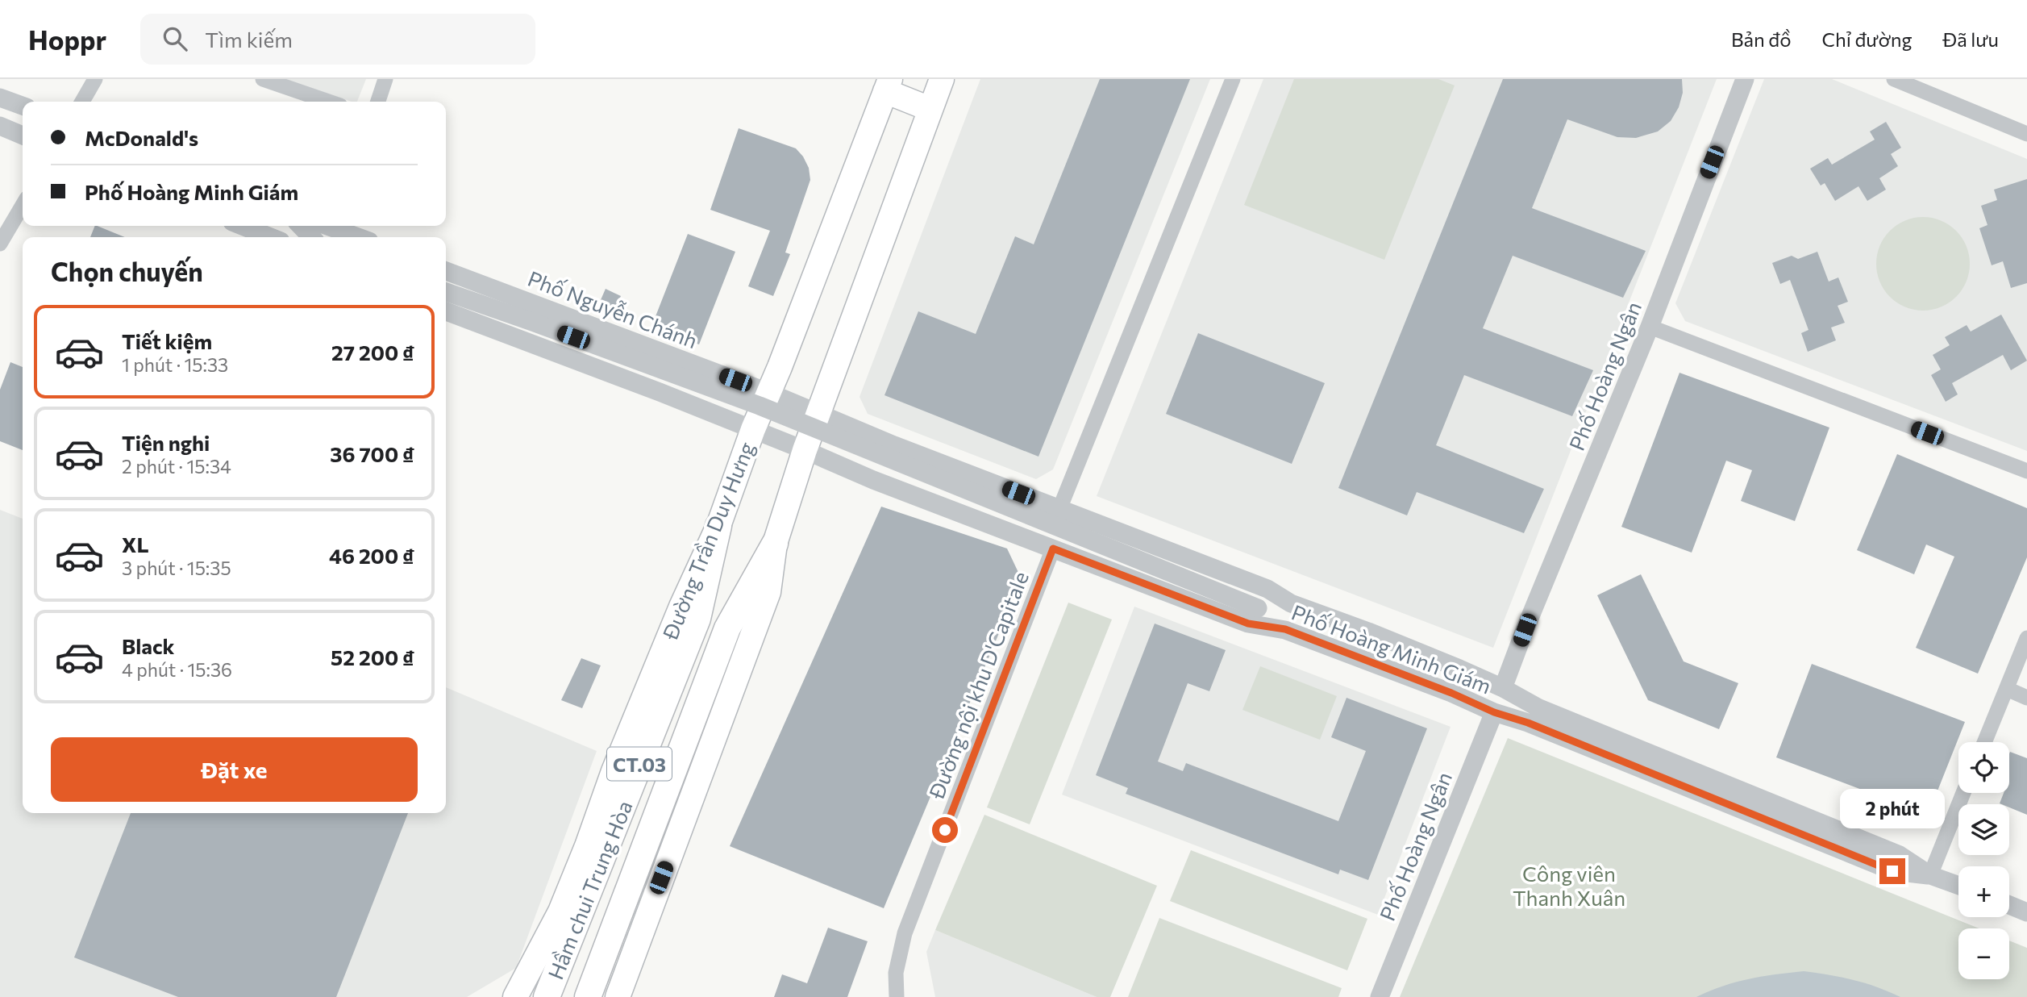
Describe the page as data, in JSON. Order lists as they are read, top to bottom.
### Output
{
  "streets": {
    "highway": ["CT.03", "Hầm chui Trung Hòa"],
    "main road": ["Đường Trần Duy Hưng"],
    "street": [
      "Phố Nguyễn Chánh",
      "Phố Hoàng Ngân",
      "Phố Hoàng Minh Giám",
      "Đường nội khu D'Capitale"
    ]
  },
  "crossings": [
    ["Phố Nguyễn Chánh", "Đường Trần Duy Hưng"],
    ["Phố Nguyễn Chánh", "Phố Hoàng Minh Giám"],
    ["Phố Hoàng Ngân", "Phố Hoàng Minh Giám"],
    ["Đường Trần Duy Hưng", "Phố Hoàng Minh Giám"],
    ["Đường Trần Duy Hưng", "Hầm chui Trung Hòa"],
    ["Phố Hoàng Minh Giám", "Đường nội khu D'Capitale"]
  ],
  "parks": ["Công viên Thanh Xuân"],
  "page": {
    "header": "Hoppr",
    "search": "Tìm kiếm",
    "nav": ["Bản đồ", "Chỉ đường", "Đã lưu"],
    "banner": ["McDonald's", "Phố Hoàng Minh Giám"],
    "heading": "Chọn chuyến",
    "list": [
      {
        "name": "Tiết kiệm",
        "note": "1 phút · 15:33",
        "value": "27 200 ₫"
      },
      {
        "name": "Tiện nghi",
        "note": "2 phút · 15:34",
        "value": "36 700 ₫"
      },
      {
        "name": "XL",
        "note": "3 phút · 15:35",
        "value": "46 200 ₫"
      },
      {
        "name": "Black",
        "note": "4 phút · 15:36",
        "value": "52 200 ₫"
      }
    ],
    "buttons": "Đặt xe",
    "map_buttons": ["+", "−"],
    "bubble": "2 phút"
  }
}
